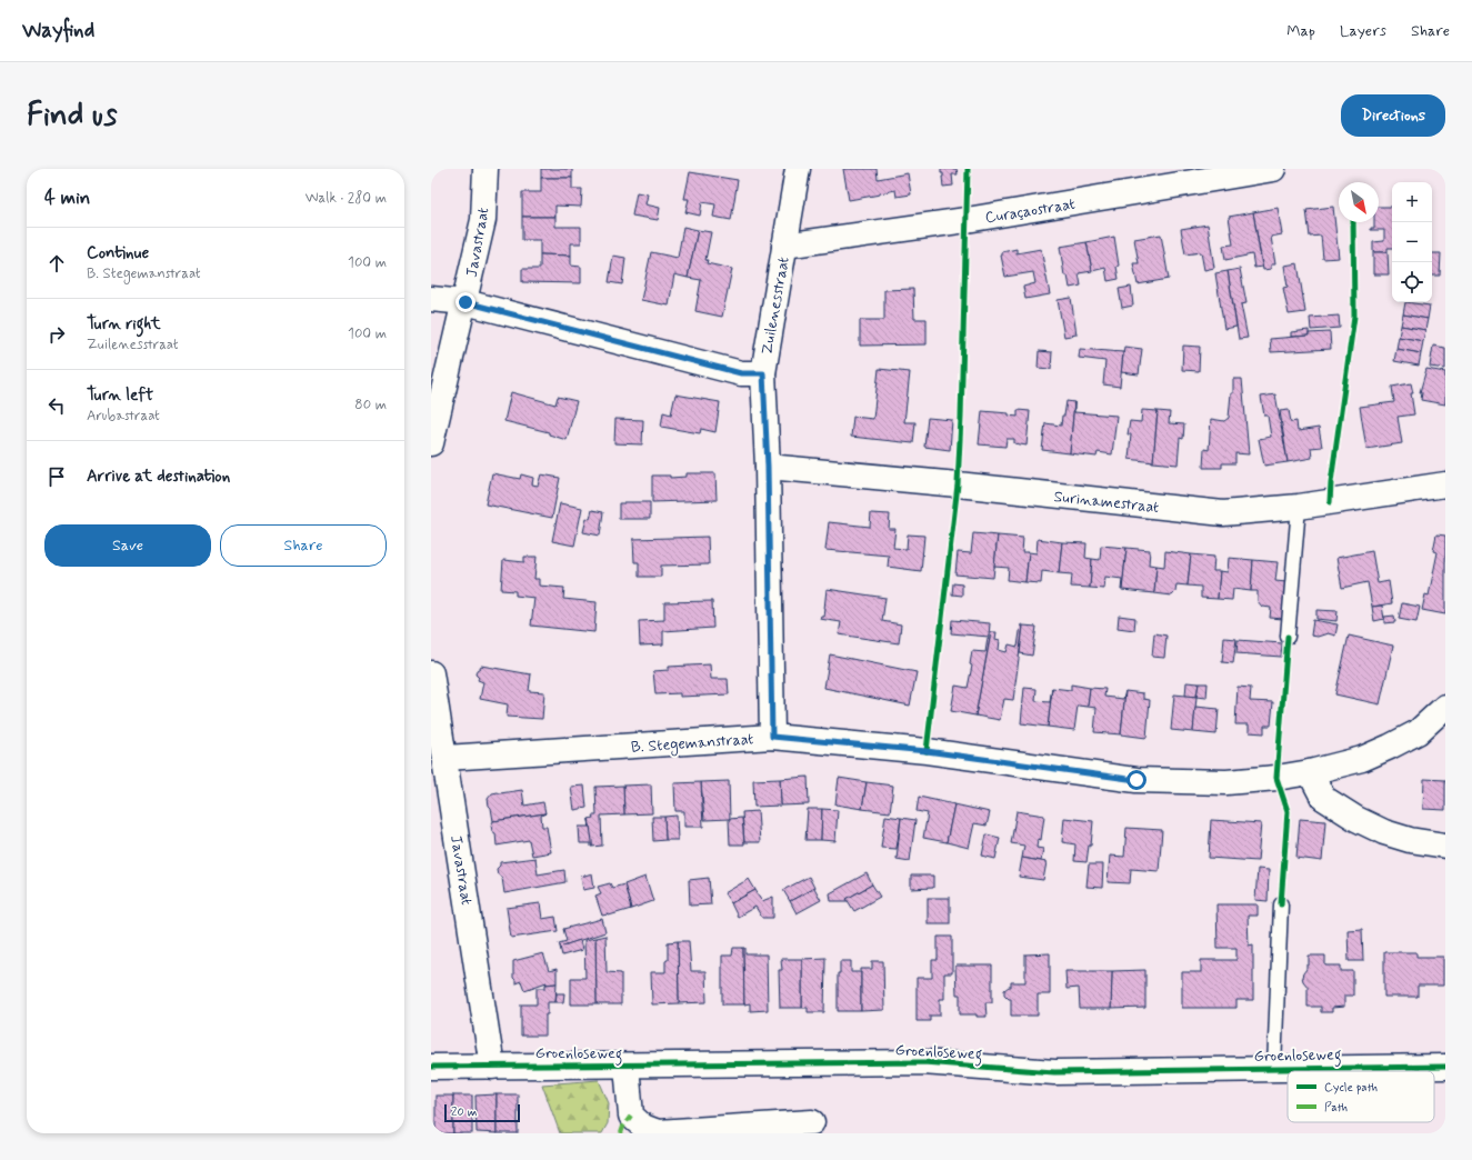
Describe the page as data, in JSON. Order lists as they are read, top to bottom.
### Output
{
  "streets": {
    "street": [
      "Curaçaostraat",
      "Javastraat",
      "Zuilenesstraat",
      "Surinamestraat",
      "B. Stegemanstraat",
      "Groenloseweg"
    ]
  },
  "crossings": [
    ["Curaçaostraat", "Zuilenesstraat"],
    ["Javastraat", "B. Stegemanstraat"],
    ["Javastraat", "Groenloseweg"],
    ["Zuilenesstraat", "Surinamestraat"],
    ["Zuilenesstraat", "B. Stegemanstraat"]
  ],
  "legend": ["Cycle path", "Path"],
  "scale_bar": "20 m",
  "north": "bottom right",
  "page": {
    "header": "Wayfind",
    "nav": ["Map", "Layers", "Share"],
    "buttons": [
      "Directions",
      ["Save", "Share"]
    ],
    "title": "Find us",
    "heading": ["4 min", "Walk · 280 m"],
    "map_buttons": ["+", "−"],
    "list": [
      ["Continue", "B. Stegemanstraat", "100 m"],
      ["Turn right", "Zuilenesstraat", "100 m"],
      ["Turn left", "Arubastraat", "80 m"],
      "Arrive at destination"
    ],
    "scale": "20 m"
  }
}
